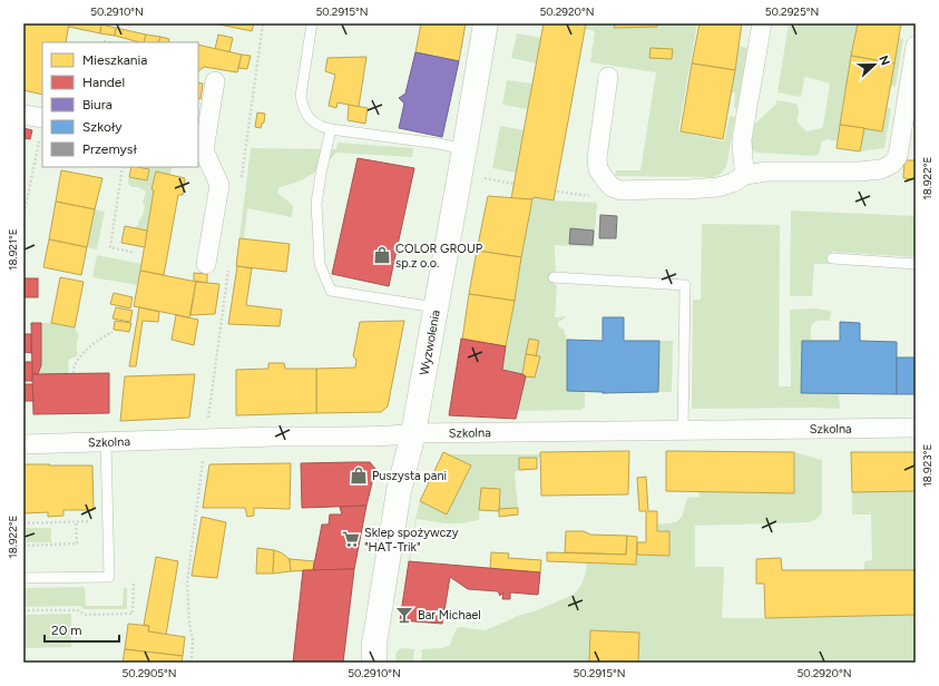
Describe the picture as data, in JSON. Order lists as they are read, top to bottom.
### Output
{
  "streets": {
    "street": ["Wyzwolenia", "Szkolna"]
  },
  "crossings": [
    ["Wyzwolenia", "Szkolna"]
  ],
  "places": {
    "shop": ["COLOR GROUP sp.z o.o.", "Puszysta pani"],
    "supermarket": ["Sklep spożywczy \"HAT-Trik\""],
    "bar": ["Bar Michael"]
  },
  "legend": [
    "Mieszkania",
    "Handel",
    "Biura",
    "Szkoły",
    "Przemysł"
  ],
  "scale_bar": "20 m",
  "north": "right",
  "coordinates": [
    "50.2910°N",
    "50.2915°N",
    "50.2920°N",
    "50.2925°N",
    "18.922°E",
    "18.921°E",
    "18.923°E",
    "50.2905°N"
  ]
}
